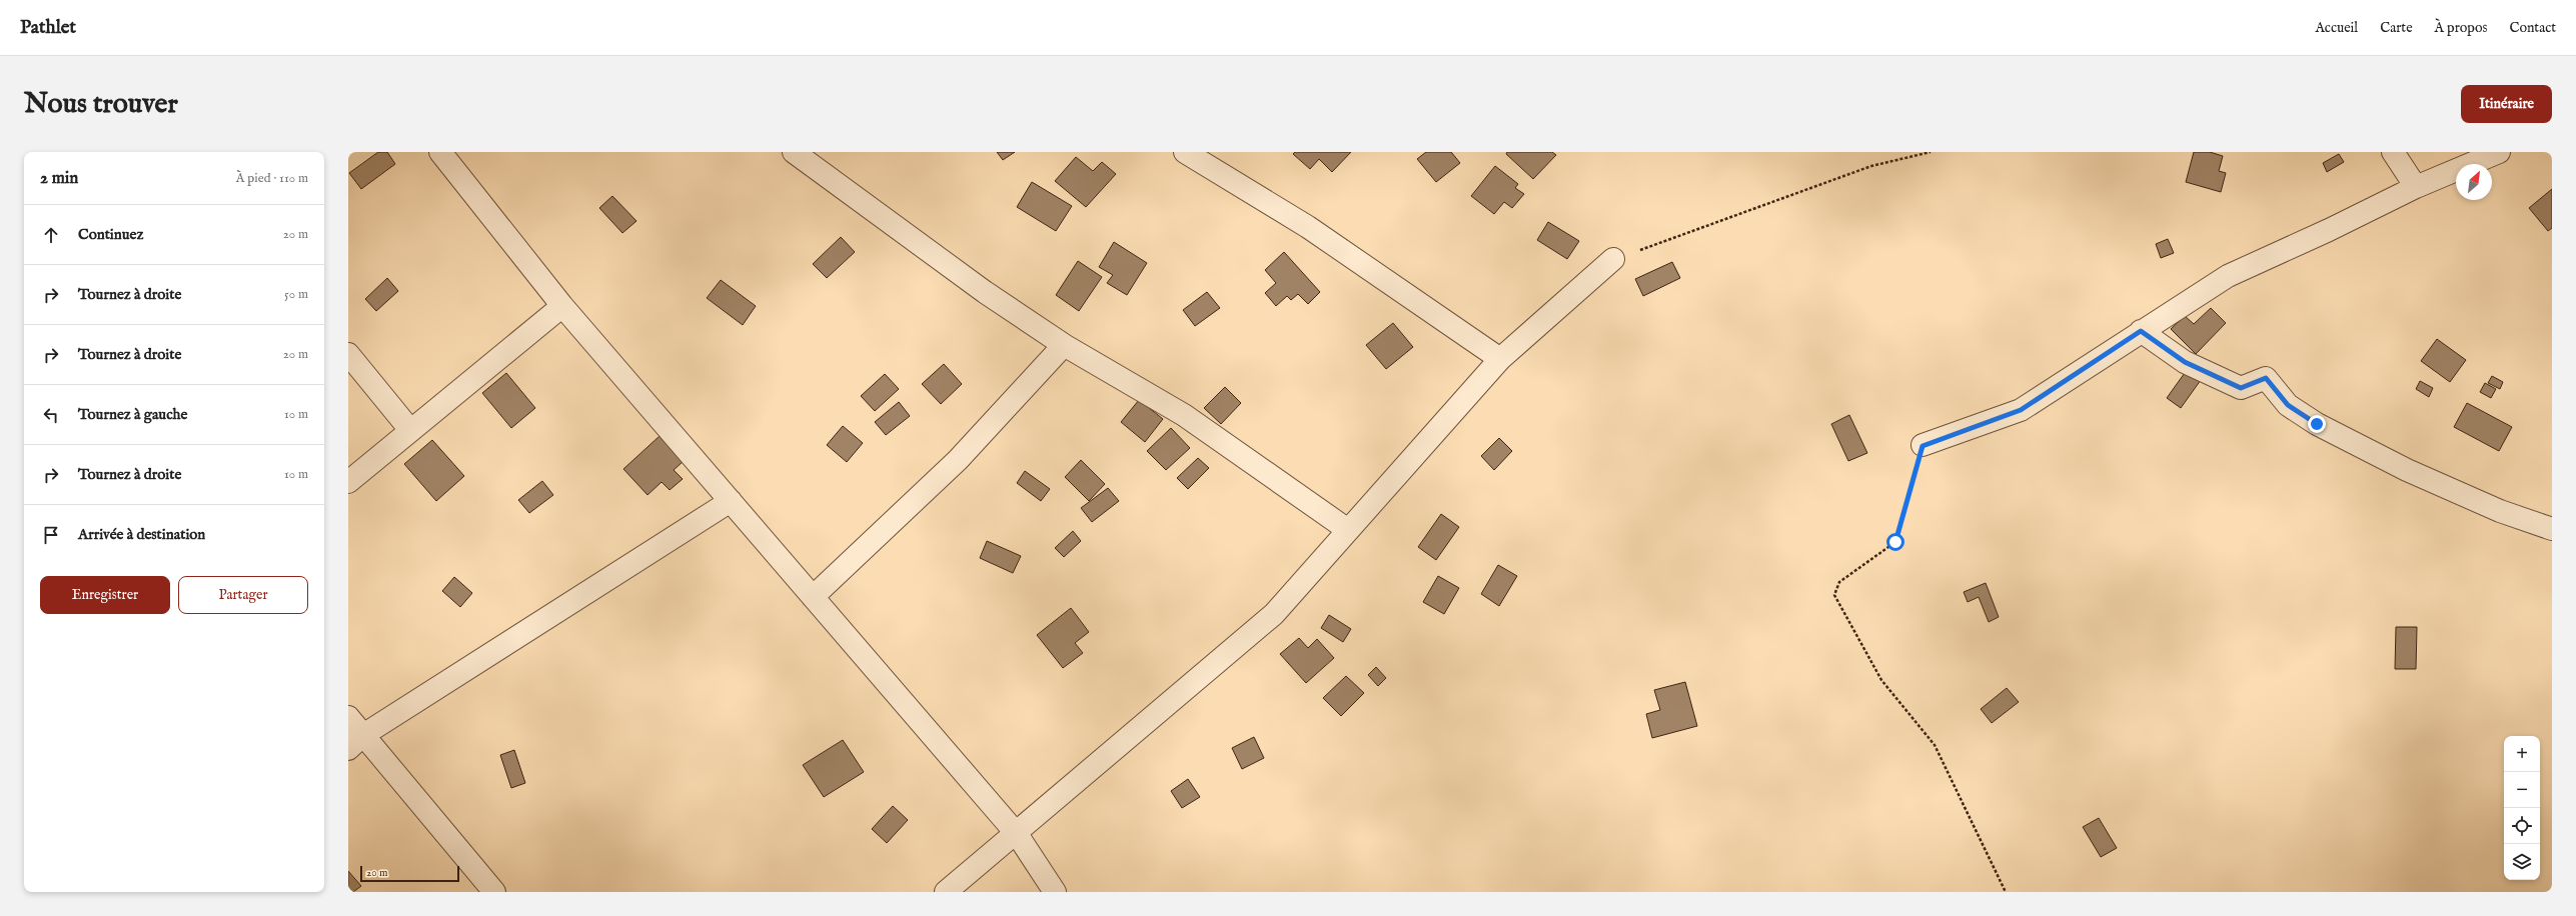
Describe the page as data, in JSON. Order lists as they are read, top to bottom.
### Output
{
  "scale_bar": "20 m",
  "north": "top right",
  "page": {
    "header": "Pathlet",
    "nav": [
      "Accueil",
      "Carte",
      "À propos",
      "Contact"
    ],
    "buttons": [
      "Itinéraire",
      ["Enregistrer", "Partager"]
    ],
    "title": "Nous trouver",
    "heading": ["2 min", "À pied · 110 m"],
    "list": [
      ["Continuez", "20 m"],
      ["Tournez à droite", "50 m"],
      ["Tournez à droite", "20 m"],
      ["Tournez à gauche", "10 m"],
      ["Tournez à droite", "10 m"],
      "Arrivée à destination"
    ],
    "map_buttons": ["+", "−"],
    "scale": "20 m"
  }
}
